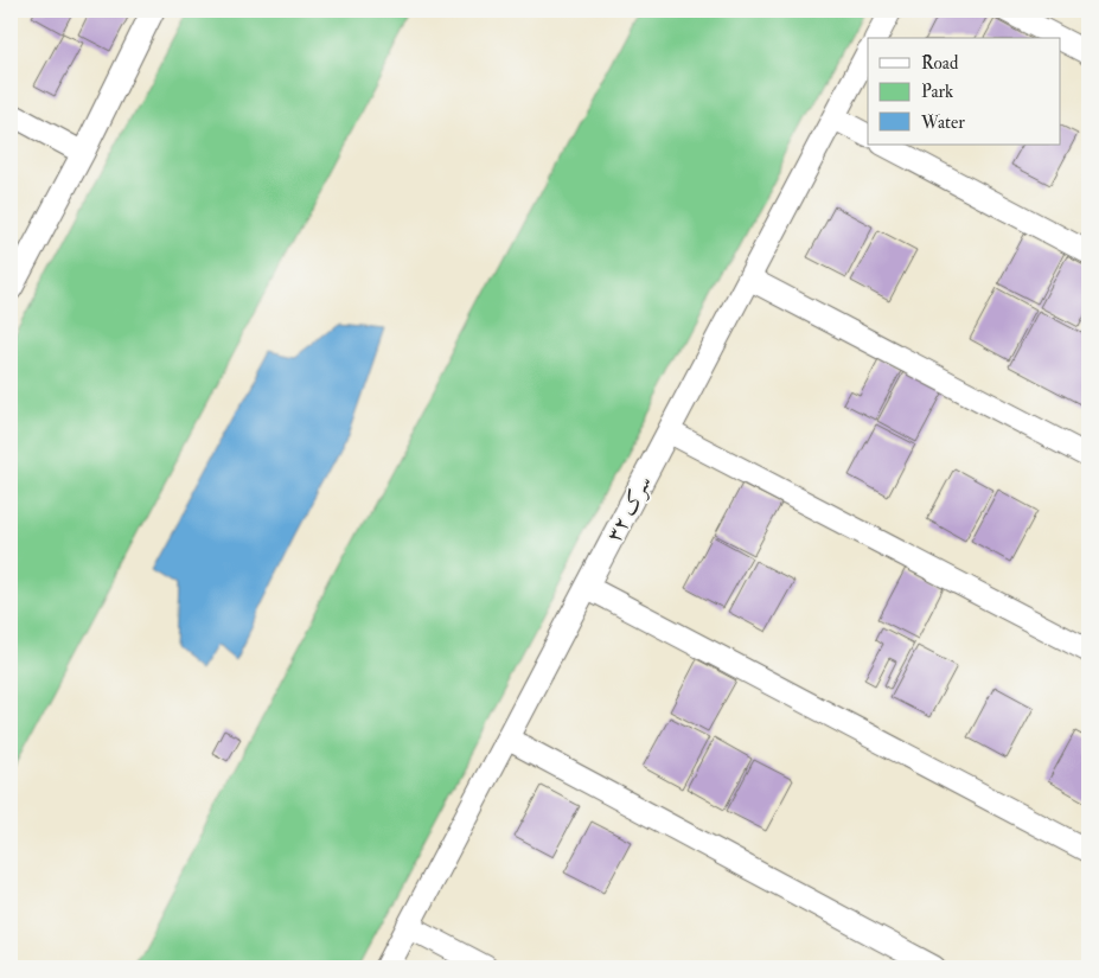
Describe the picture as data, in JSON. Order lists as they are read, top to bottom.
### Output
{
  "streets": {
    "street": ["سرک ۳۲"]
  },
  "legend": ["Road", "Park", "Water"]
}
